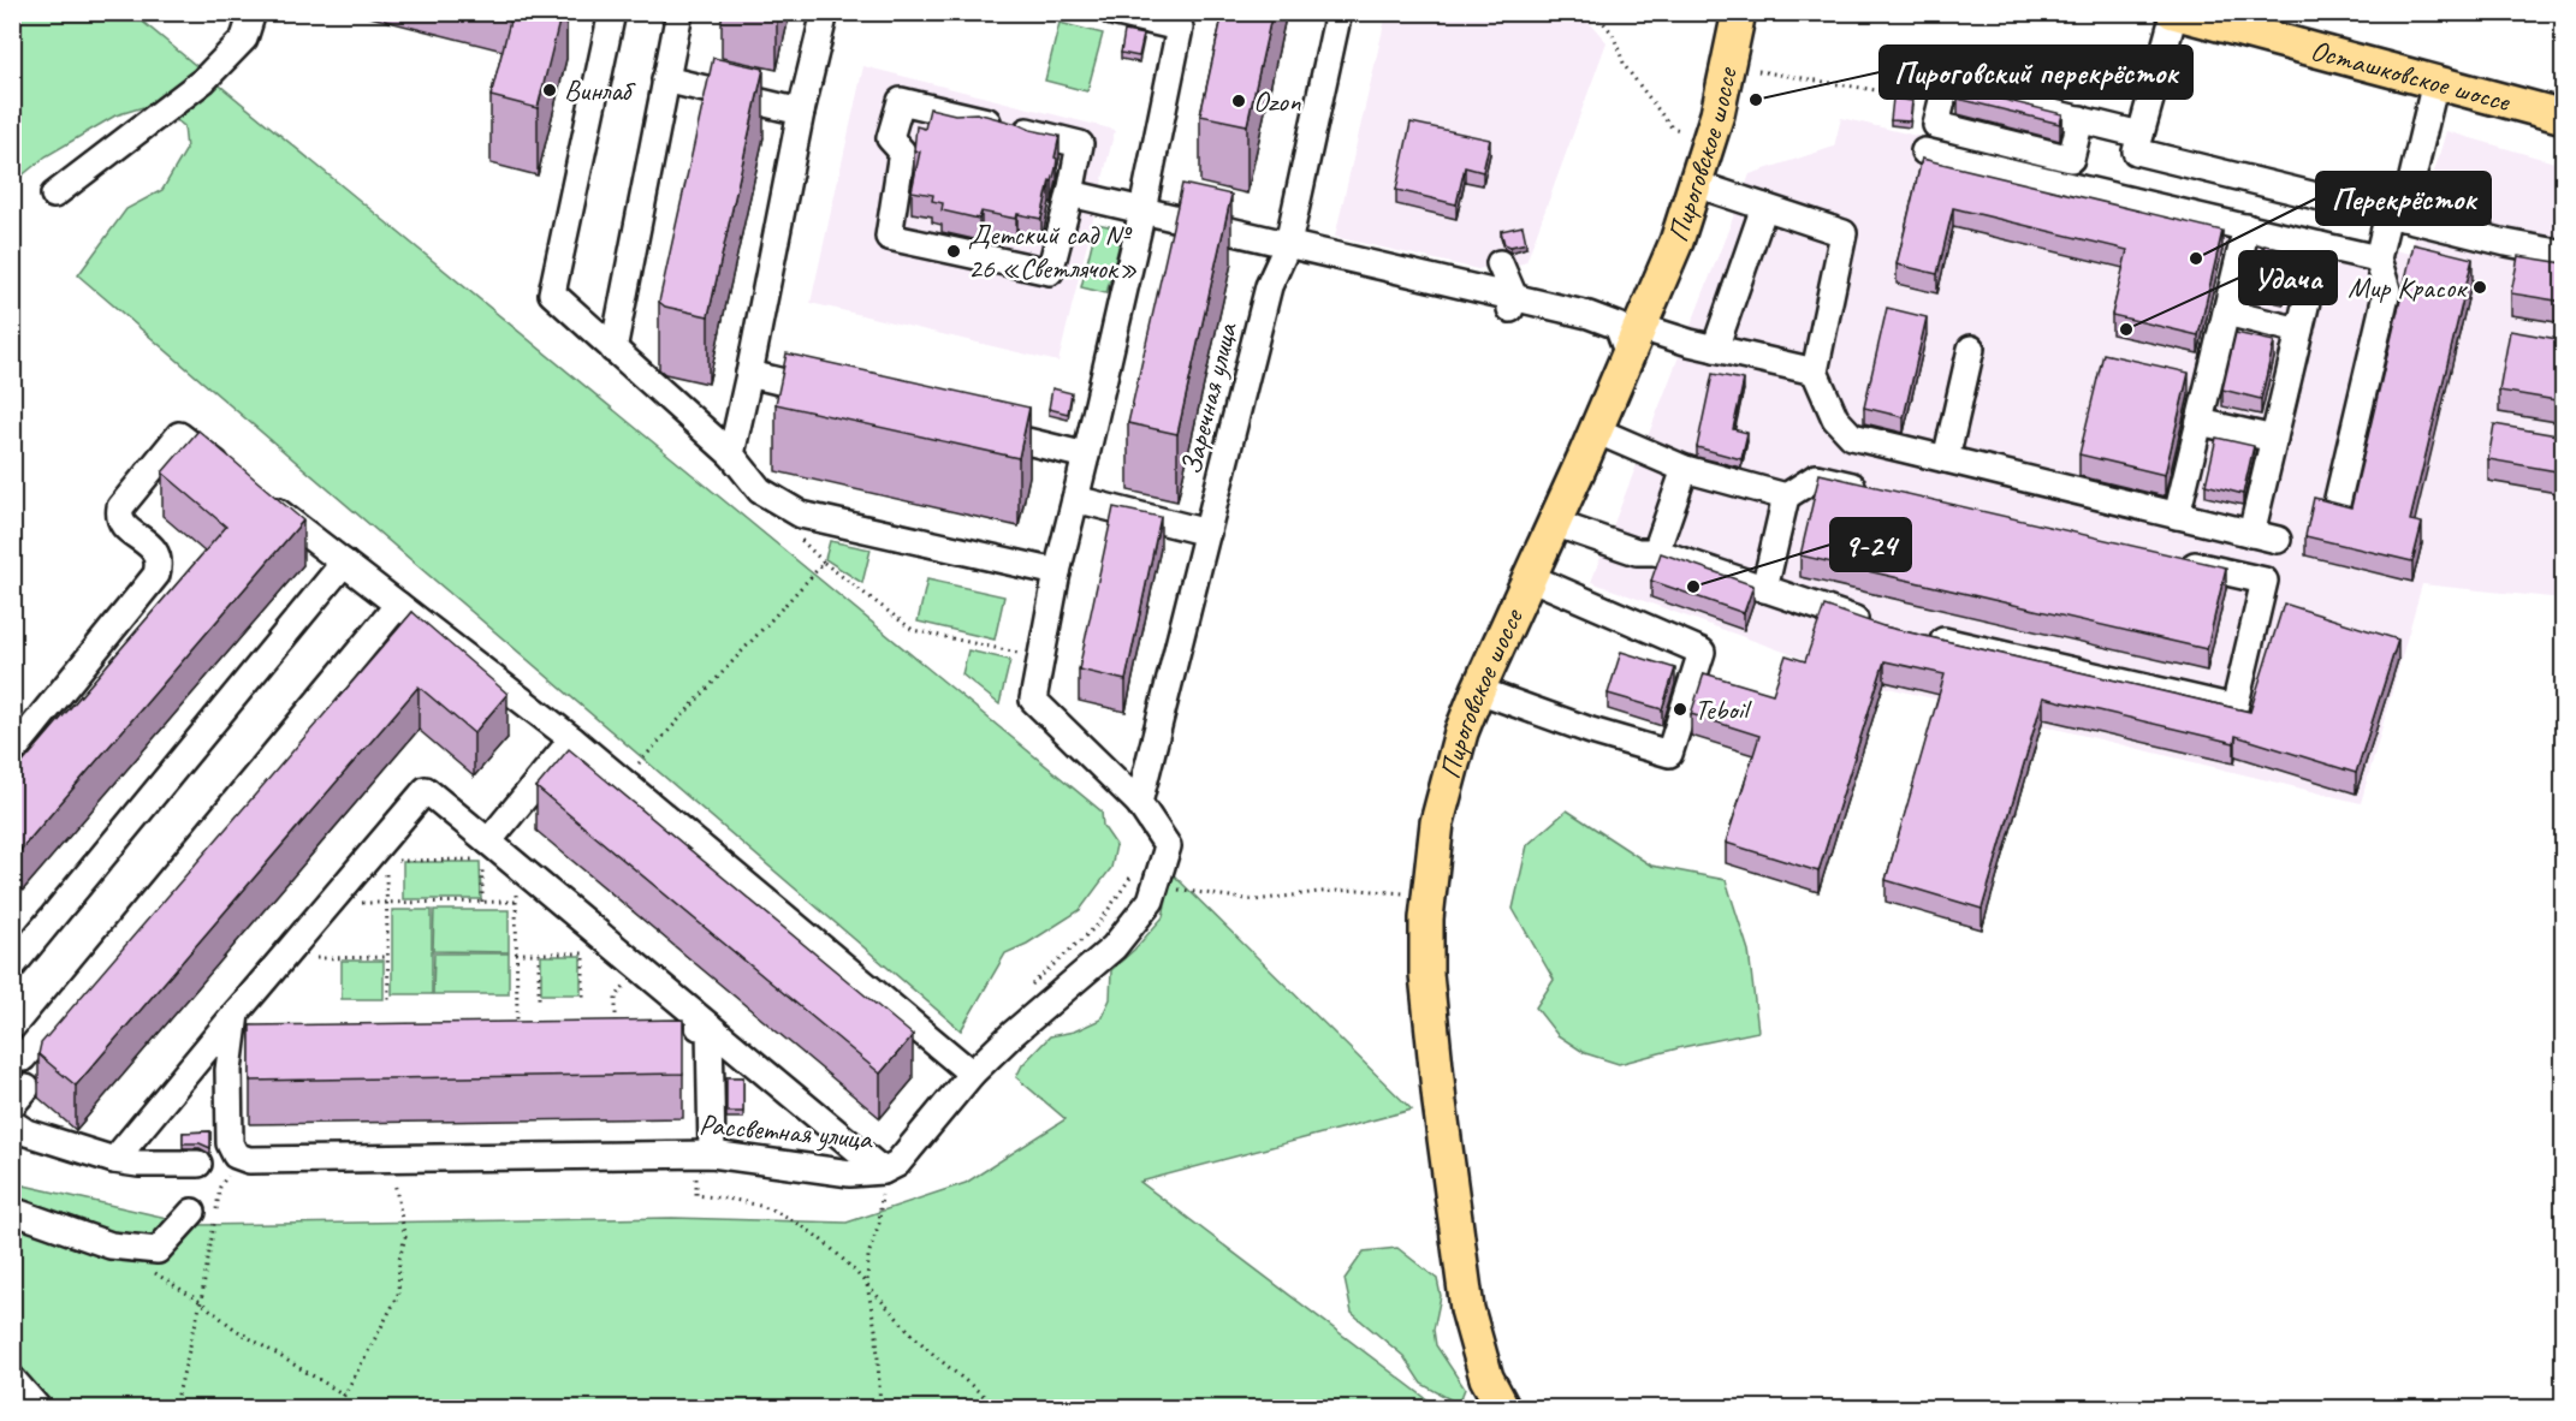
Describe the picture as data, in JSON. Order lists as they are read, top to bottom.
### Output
{
  "streets": {
    "main road": ["Осташковское шоссе", "Пироговское шоссе"],
    "street": ["Заречная улица", "Рассветная улица"]
  },
  "crossings": [
    ["Заречная улица", "Рассветная улица"]
  ],
  "places": [
    "Винлаб",
    "Пироговский перекрёсток",
    "Ozon",
    "Детский сад № 26 «Светлячок»",
    "Перекрёсток",
    "Мир Красок",
    "Удача",
    "9-24",
    "Teboil"
  ]
}
